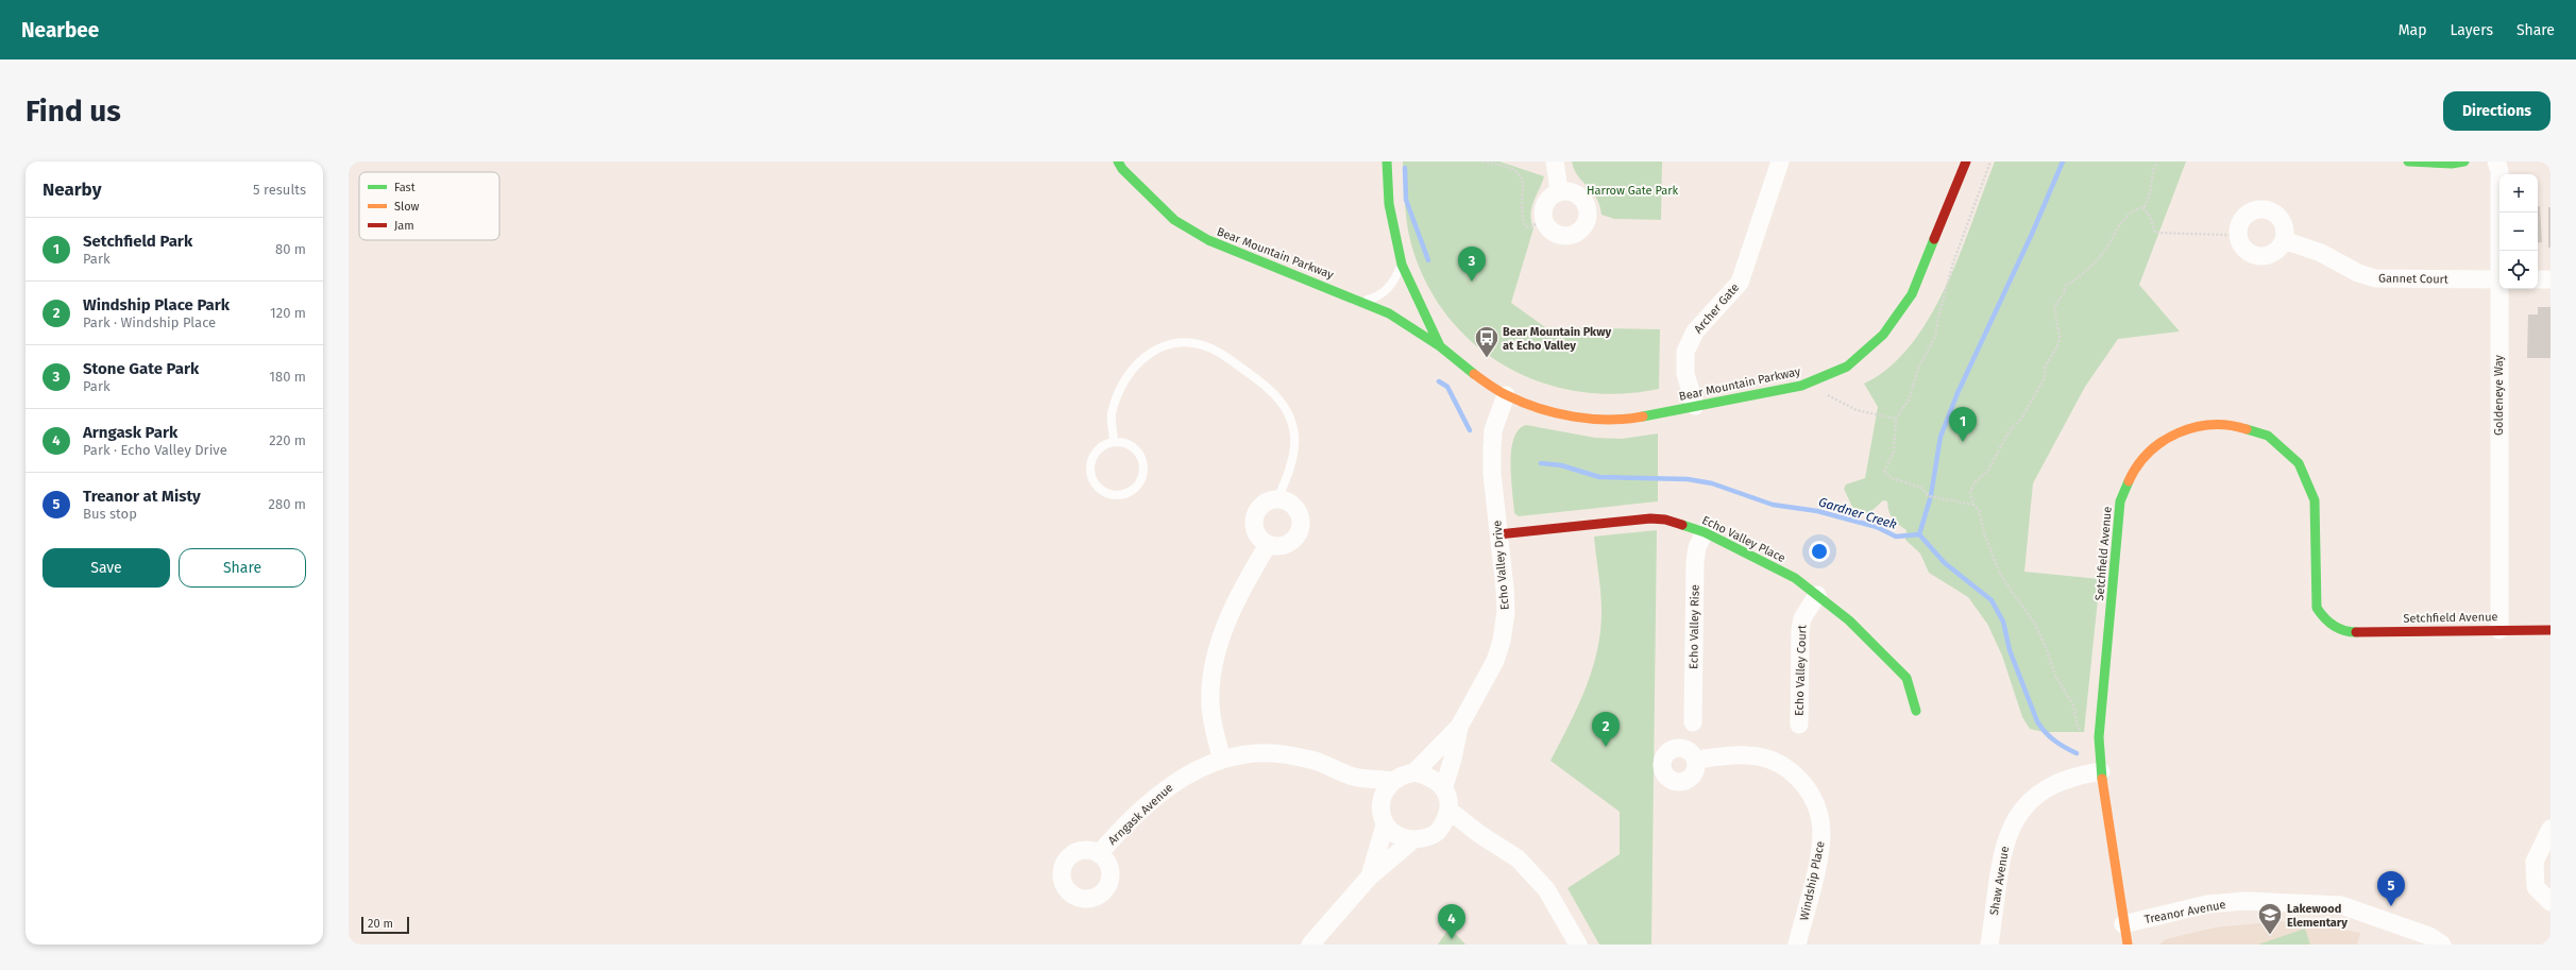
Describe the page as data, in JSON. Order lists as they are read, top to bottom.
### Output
{
  "streets": {
    "street": [
      "Bear Mountain Parkway",
      "Gannet Court",
      "Archer Gate",
      "Goldeneye Way",
      "Echo Valley Place",
      "Setchfield Avenue",
      "Echo Valley Drive",
      "Echo Valley Rise",
      "Echo Valley Court",
      "Arngask Avenue",
      "Windship Place",
      "Shaw Avenue",
      "Treanor Avenue"
    ]
  },
  "crossings": [
    ["Bear Mountain Parkway", "Archer Gate"],
    ["Bear Mountain Parkway", "Echo Valley Drive"],
    ["Goldeneye Way", "Setchfield Avenue"],
    ["Echo Valley Place", "Echo Valley Drive"],
    ["Echo Valley Place", "Echo Valley Rise"],
    ["Echo Valley Place", "Echo Valley Court"],
    ["Setchfield Avenue", "Shaw Avenue"],
    ["Setchfield Avenue", "Treanor Avenue"],
    ["Echo Valley Drive", "Arngask Avenue"]
  ],
  "water": ["Gardner Creek"],
  "parks": ["Harrow Gate Park"],
  "places": {
    "bus stop": ["Bear Mountain Pkwy at Echo Valley"],
    "school or university": ["Lakewood Elementary"]
  },
  "legend": ["Fast", "Slow", "Jam"],
  "scale_bar": "20 m",
  "page": {
    "header": "Nearbee",
    "nav": ["Map", "Layers", "Share"],
    "buttons": [
      "Directions",
      ["Save", "Share"]
    ],
    "title": "Find us",
    "heading": ["Nearby", "5 results"],
    "map_buttons": ["+", "−"],
    "list": [
      {
        "mark": "1",
        "name": "Setchfield Park",
        "note": "Park",
        "value": "80 m"
      },
      {
        "mark": "2",
        "name": "Windship Place Park",
        "note": "Park · Windship Place",
        "value": "120 m"
      },
      {
        "mark": "3",
        "name": "Stone Gate Park",
        "note": "Park",
        "value": "180 m"
      },
      {
        "mark": "4",
        "name": "Arngask Park",
        "note": "Park · Echo Valley Drive",
        "value": "220 m"
      },
      {
        "mark": "5",
        "name": "Treanor at Misty",
        "note": "Bus stop",
        "value": "280 m"
      }
    ],
    "pins": [
      "3",
      "1",
      "2",
      "5",
      "4"
    ],
    "scale": "20 m"
  }
}
